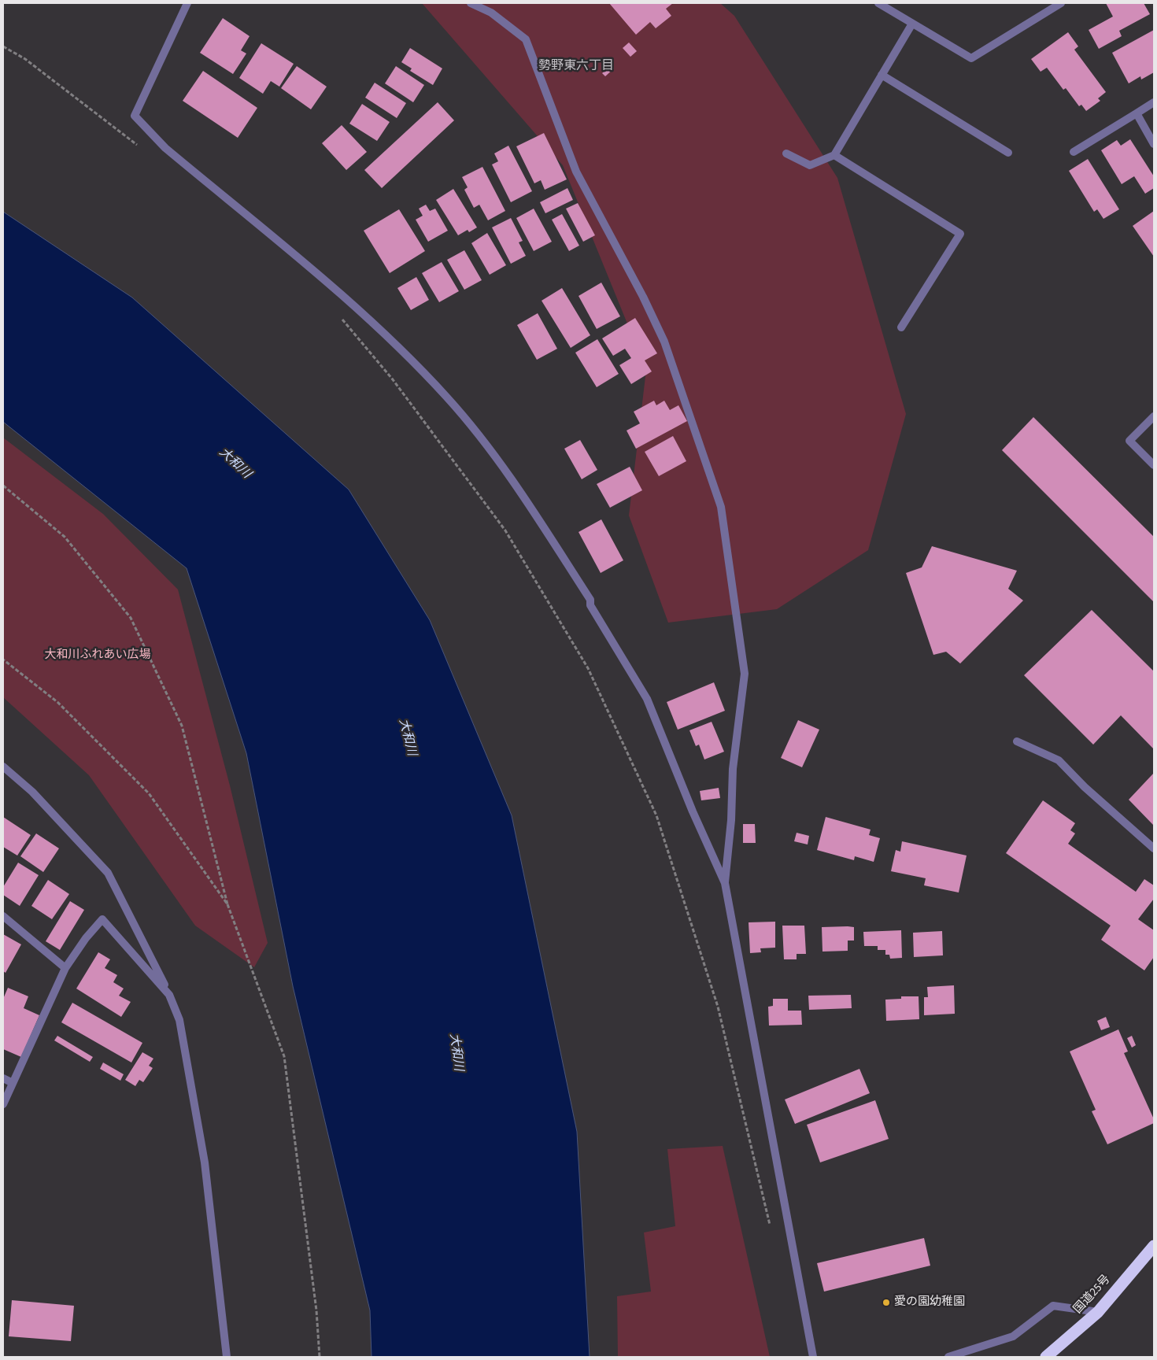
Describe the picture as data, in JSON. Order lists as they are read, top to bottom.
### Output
{
  "streets": {
    "highway": ["国道25号"]
  },
  "districts": ["勢野東六丁目"],
  "water": ["大和川"],
  "parks": ["大和川ふれあい広場"],
  "places": ["愛の園幼稚園"]
}
